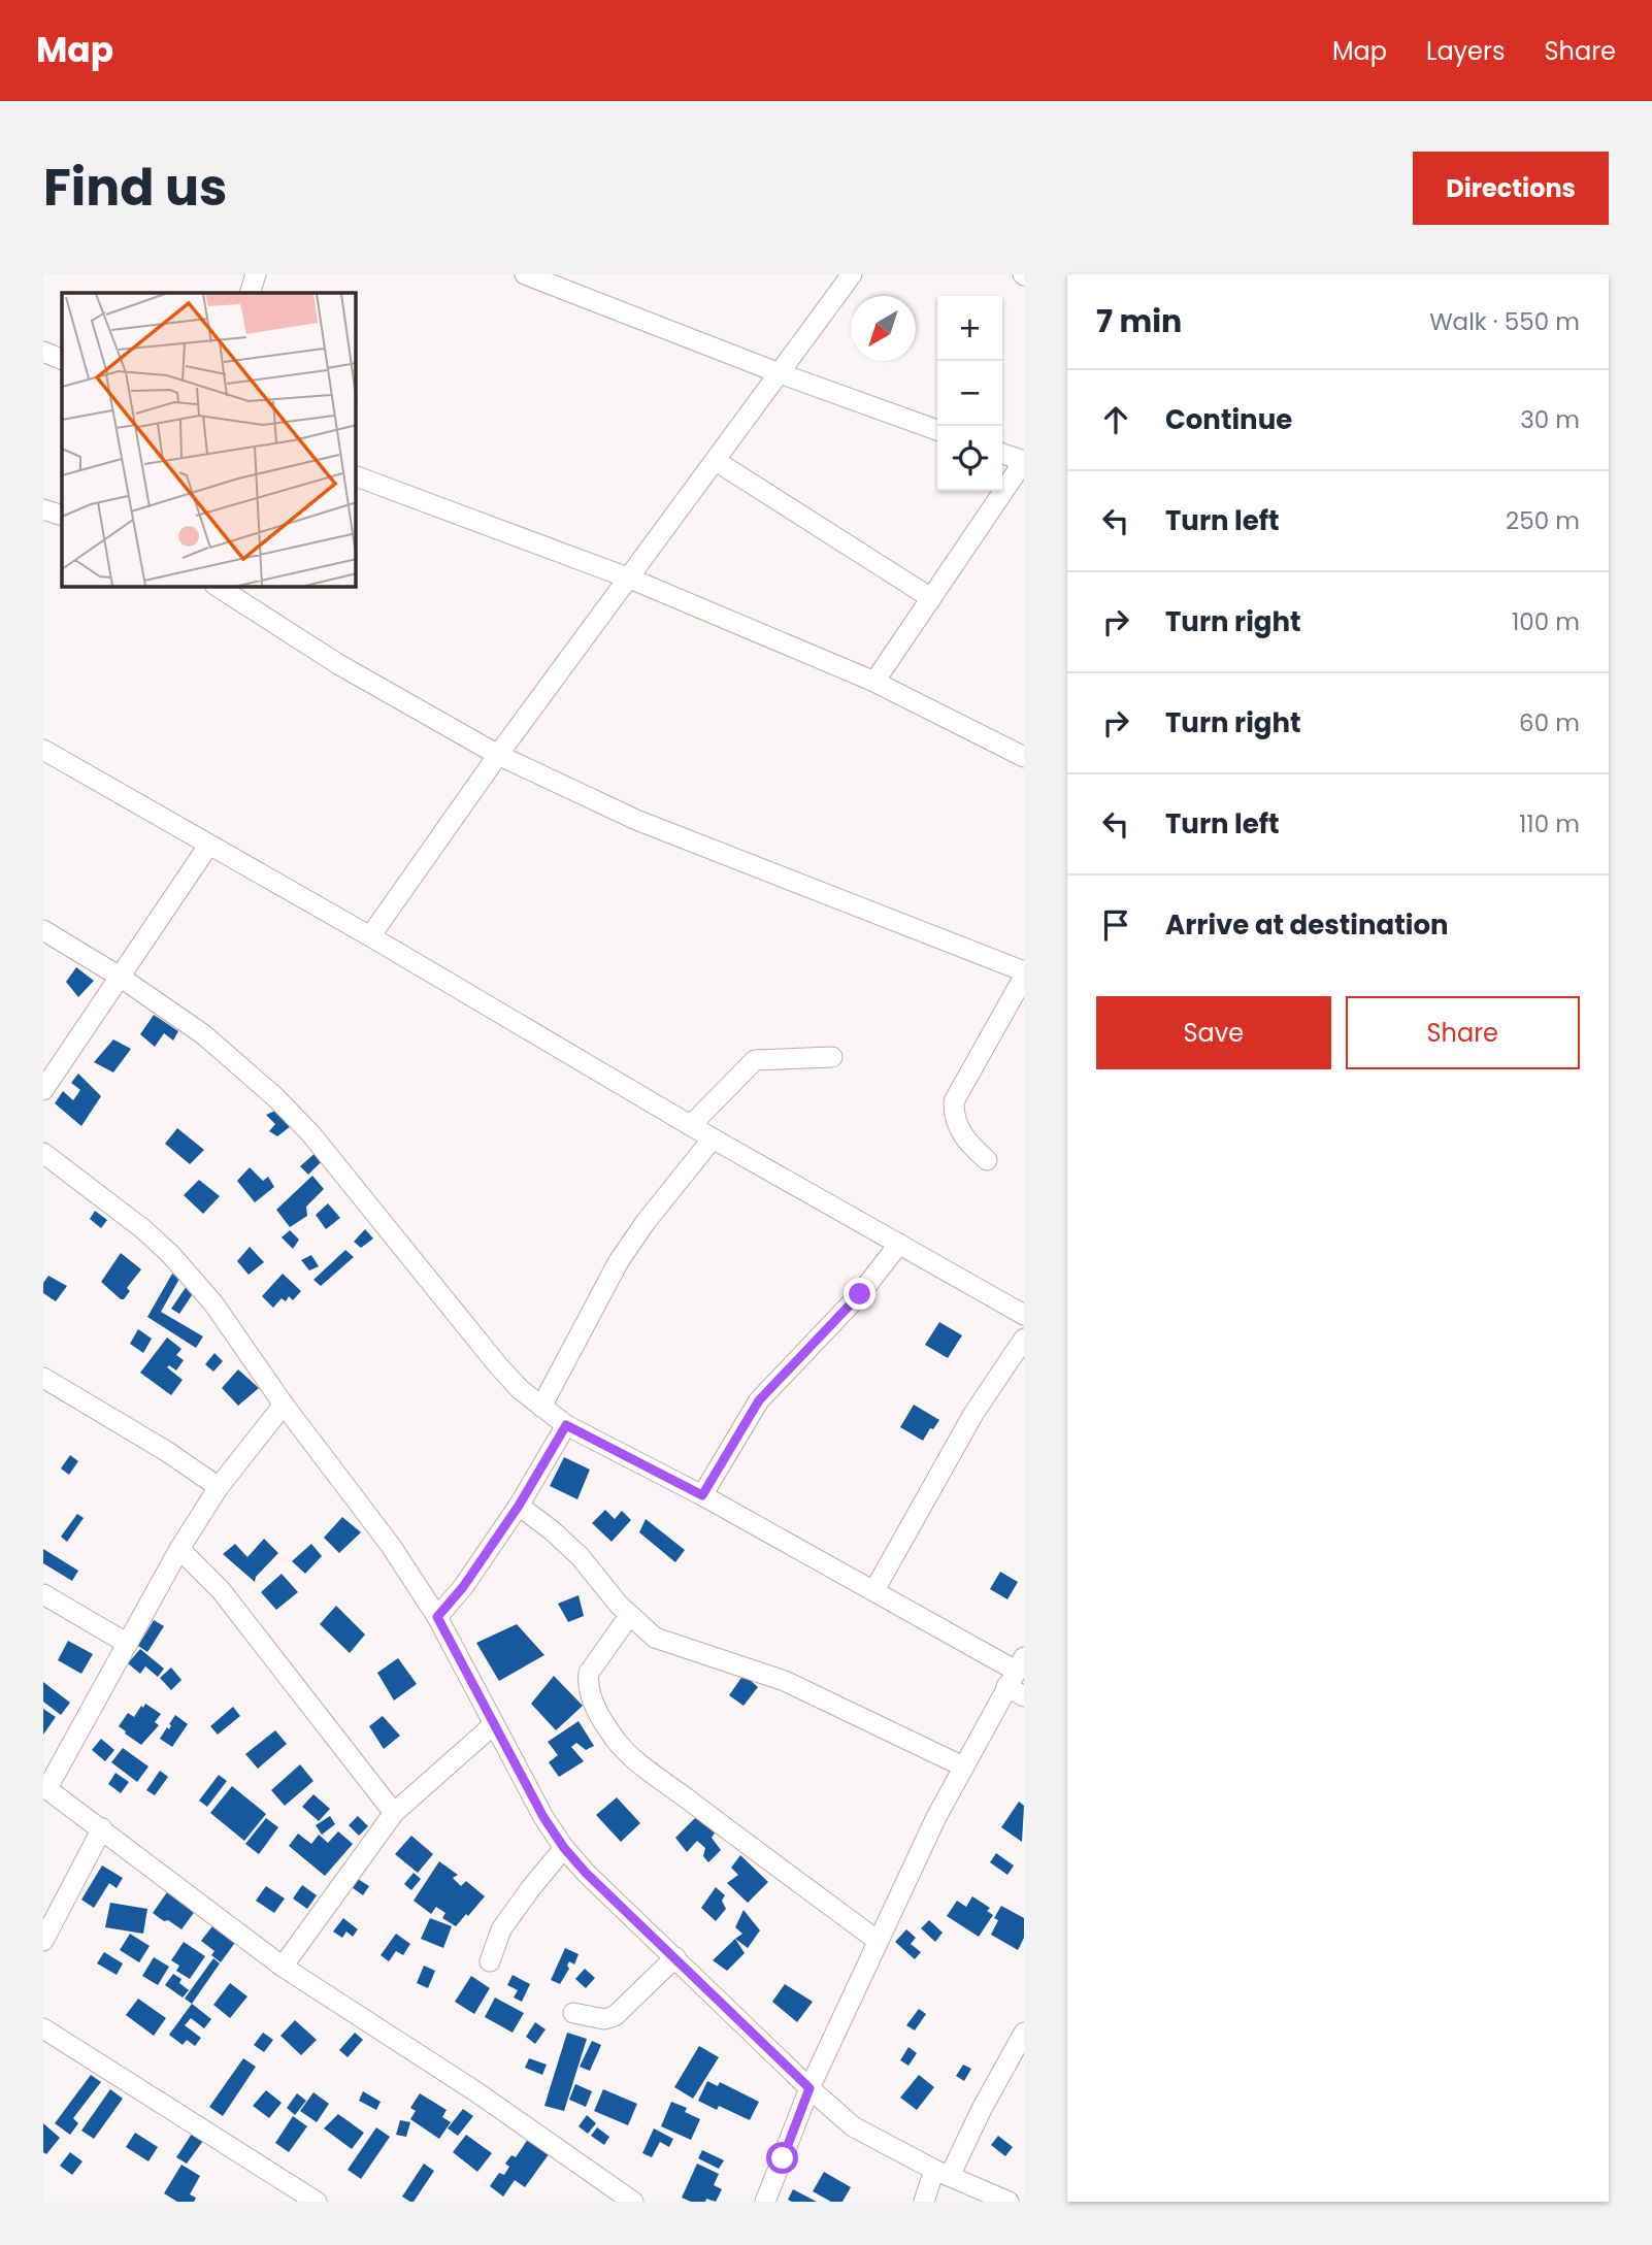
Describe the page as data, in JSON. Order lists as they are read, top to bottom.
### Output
{
  "north": "bottom left",
  "page": {
    "header": "Map",
    "nav": ["Map", "Layers", "Share"],
    "title": "Find us",
    "buttons": [
      "Directions",
      ["Save", "Share"]
    ],
    "heading": ["7 min", "Walk · 550 m"],
    "map_buttons": ["+", "−"],
    "list": [
      ["Continue", "30 m"],
      ["Turn left", "250 m"],
      ["Turn right", "100 m"],
      ["Turn right", "60 m"],
      ["Turn left", "110 m"],
      "Arrive at destination"
    ]
  }
}
